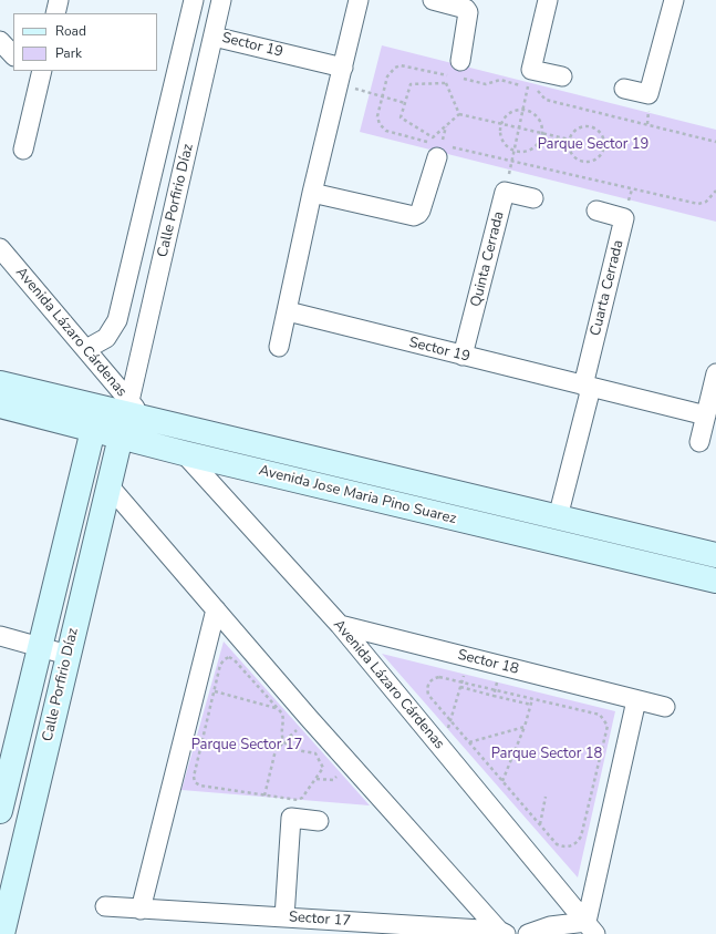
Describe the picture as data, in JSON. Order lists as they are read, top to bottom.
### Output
{
  "streets": {
    "street": [
      "Sector 19",
      "Calle Porfirio Díaz",
      "Quinta Cerrada",
      "Cuarta Cerrada",
      "Avenida Lázaro Cárdenas",
      "Avenida Jose Maria Pino Suarez",
      "Sector 18",
      "Sector 17"
    ]
  },
  "crossings": [
    ["Sector 19", "Calle Porfirio Díaz"],
    ["Sector 19", "Quinta Cerrada"],
    ["Sector 19", "Cuarta Cerrada"],
    ["Calle Porfirio Díaz", "Avenida Lázaro Cárdenas"],
    ["Calle Porfirio Díaz", "Avenida Jose Maria Pino Suarez"],
    ["Avenida Lázaro Cárdenas", "Avenida Jose Maria Pino Suarez"],
    ["Avenida Lázaro Cárdenas", "Sector 18"]
  ],
  "parks": ["Parque Sector 19", "Parque Sector 17", "Parque Sector 18"],
  "legend": ["Road", "Park"]
}
